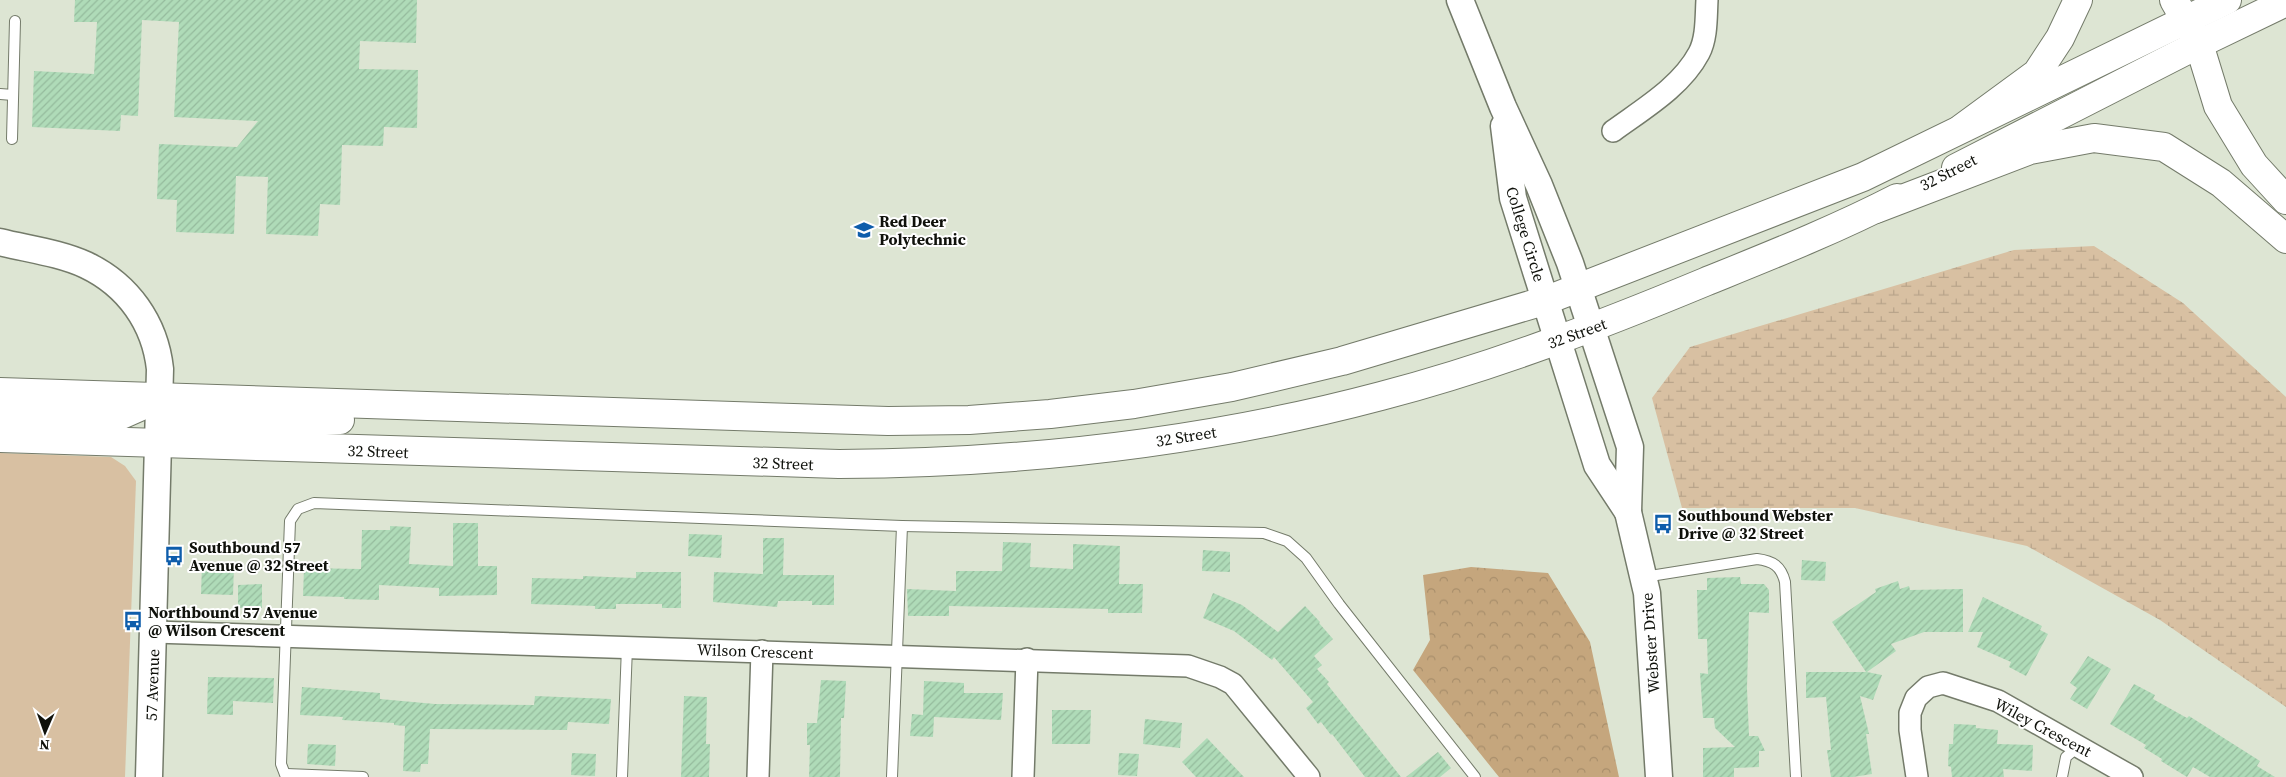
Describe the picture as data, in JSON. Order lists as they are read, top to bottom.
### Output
{
  "streets": {
    "main road": ["32 Street"],
    "street": [
      "College Circle",
      "Webster Drive",
      "Wilson Crescent",
      "57 Avenue",
      "Wiley Crescent"
    ]
  },
  "crossings": [
    ["32 Street", "College Circle"],
    ["32 Street", "Webster Drive"],
    ["32 Street", "57 Avenue"],
    ["College Circle", "Webster Drive"],
    ["Wilson Crescent", "57 Avenue"]
  ],
  "places": {
    "school or university": ["Red Deer Polytechnic"],
    "bus stop": ["Southbound Webster Drive @ 32 Street", "Southbound 57 Avenue @ 32 Street", "Northbound 57 Avenue @ Wilson Crescent"]
  },
  "north": "bottom"
}
